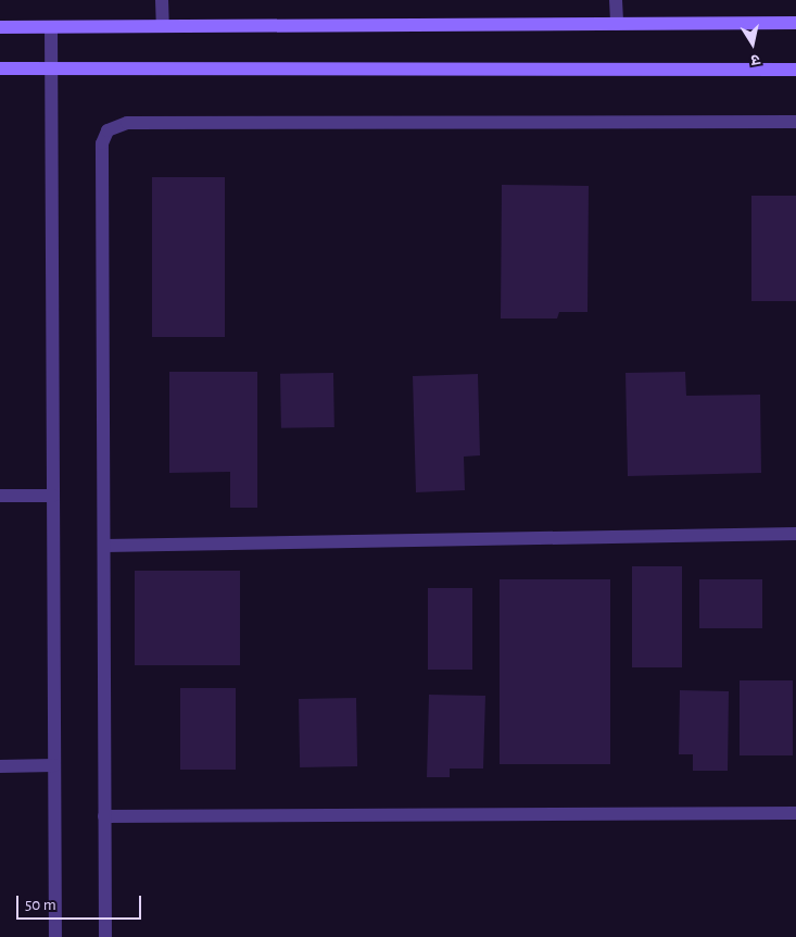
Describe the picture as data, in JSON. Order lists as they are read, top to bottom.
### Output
{
  "scale_bar": "50 m",
  "north": "bottom"
}
